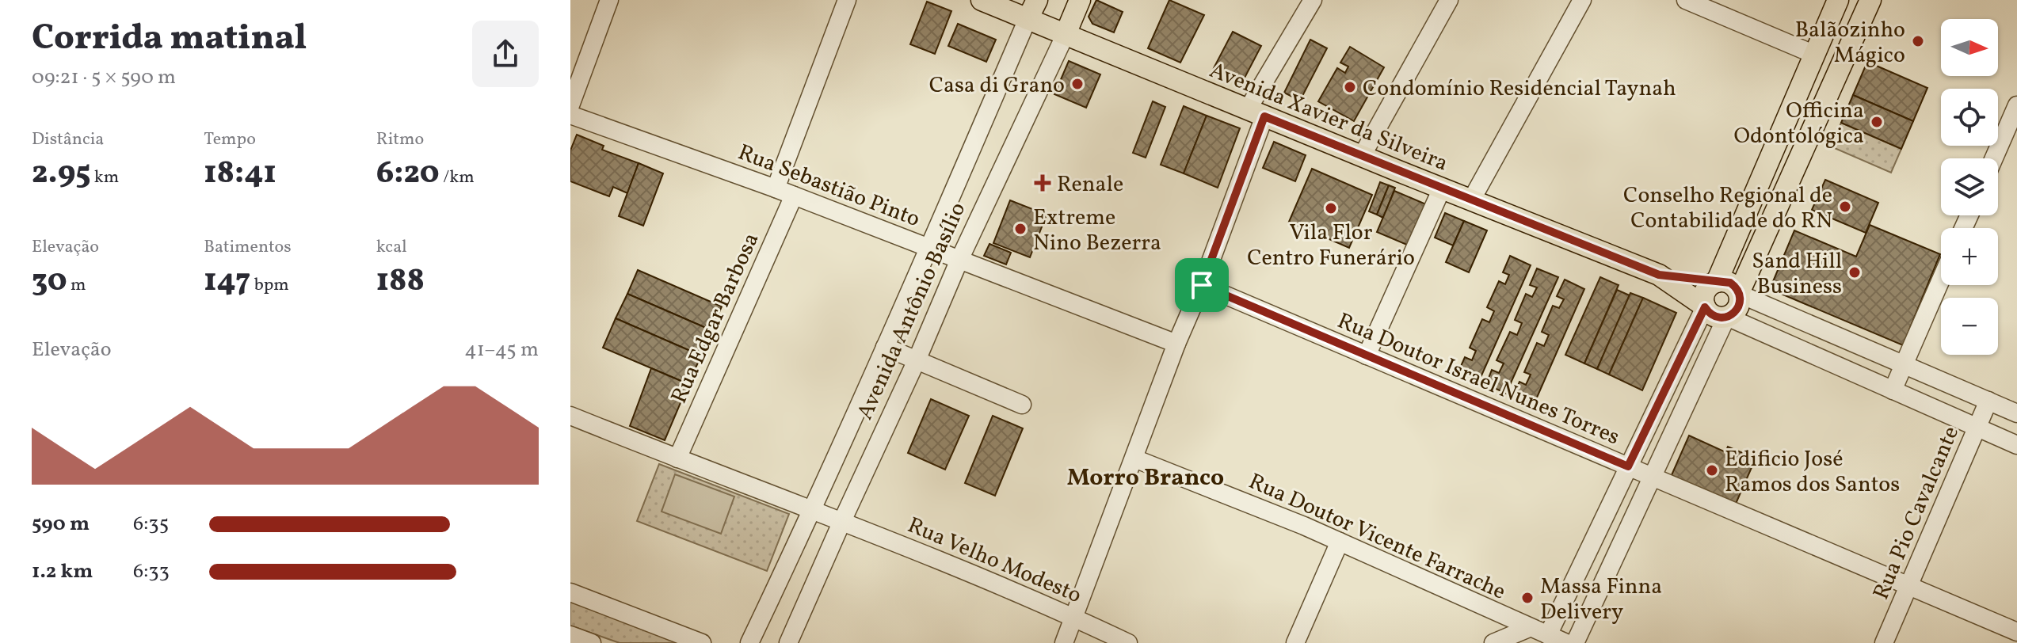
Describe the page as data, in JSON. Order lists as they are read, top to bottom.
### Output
{
  "streets": {
    "main road": ["Avenida Xavier da Silveira", "Avenida Antônio Basílio"],
    "street": [
      "Rua Sebastião Pinto",
      "Rua Edgar Barbosa",
      "Rua Doutor Israel Nunes Torres",
      "Rua Pio Cavalcante",
      "Rua Doutor Vicente Farrache",
      "Rua Velho Modesto"
    ]
  },
  "crossings": [
    ["Avenida Xavier da Silveira", "Avenida Antônio Basílio"],
    ["Rua Sebastião Pinto", "Avenida Antônio Basílio"],
    ["Rua Sebastião Pinto", "Rua Edgar Barbosa"],
    ["Avenida Antônio Basílio", "Rua Velho Modesto"],
    ["Rua Doutor Israel Nunes Torres", "Rua Pio Cavalcante"]
  ],
  "districts": ["Morro Branco"],
  "places": {
    "other": [
      "Balãozinho Mágico",
      "Casa di Grano",
      "Condomínio Residencial Taynah",
      "Officina Odontológica",
      "Conselho Regional de Contabilidade do RN",
      "Vila Flor Centro Funerário",
      "Extreme Nino Bezerra",
      "Sand Hill Business",
      "Edificio José Ramos dos Santos",
      "Massa Finna Delivery"
    ],
    "health": ["Renale"]
  },
  "north": "right",
  "page": {
    "heading": ["Corrida matinal", "09:21 · 5 × 590 m"],
    "map_buttons": ["+", "−"],
    "stats": [
      ["Distância", "2.95 km"],
      ["Tempo", "18:41"],
      ["Ritmo", "6:20 /km"],
      ["Elevação", "30 m"],
      ["Batimentos", "147 bpm"],
      ["kcal", "188"]
    ],
    "chart": ["Elevação", "41–45 m"],
    "list": [
      {
        "name": "590 m",
        "note": "6:35"
      },
      {
        "name": "1.2 km",
        "note": "6:33"
      }
    ]
  }
}
